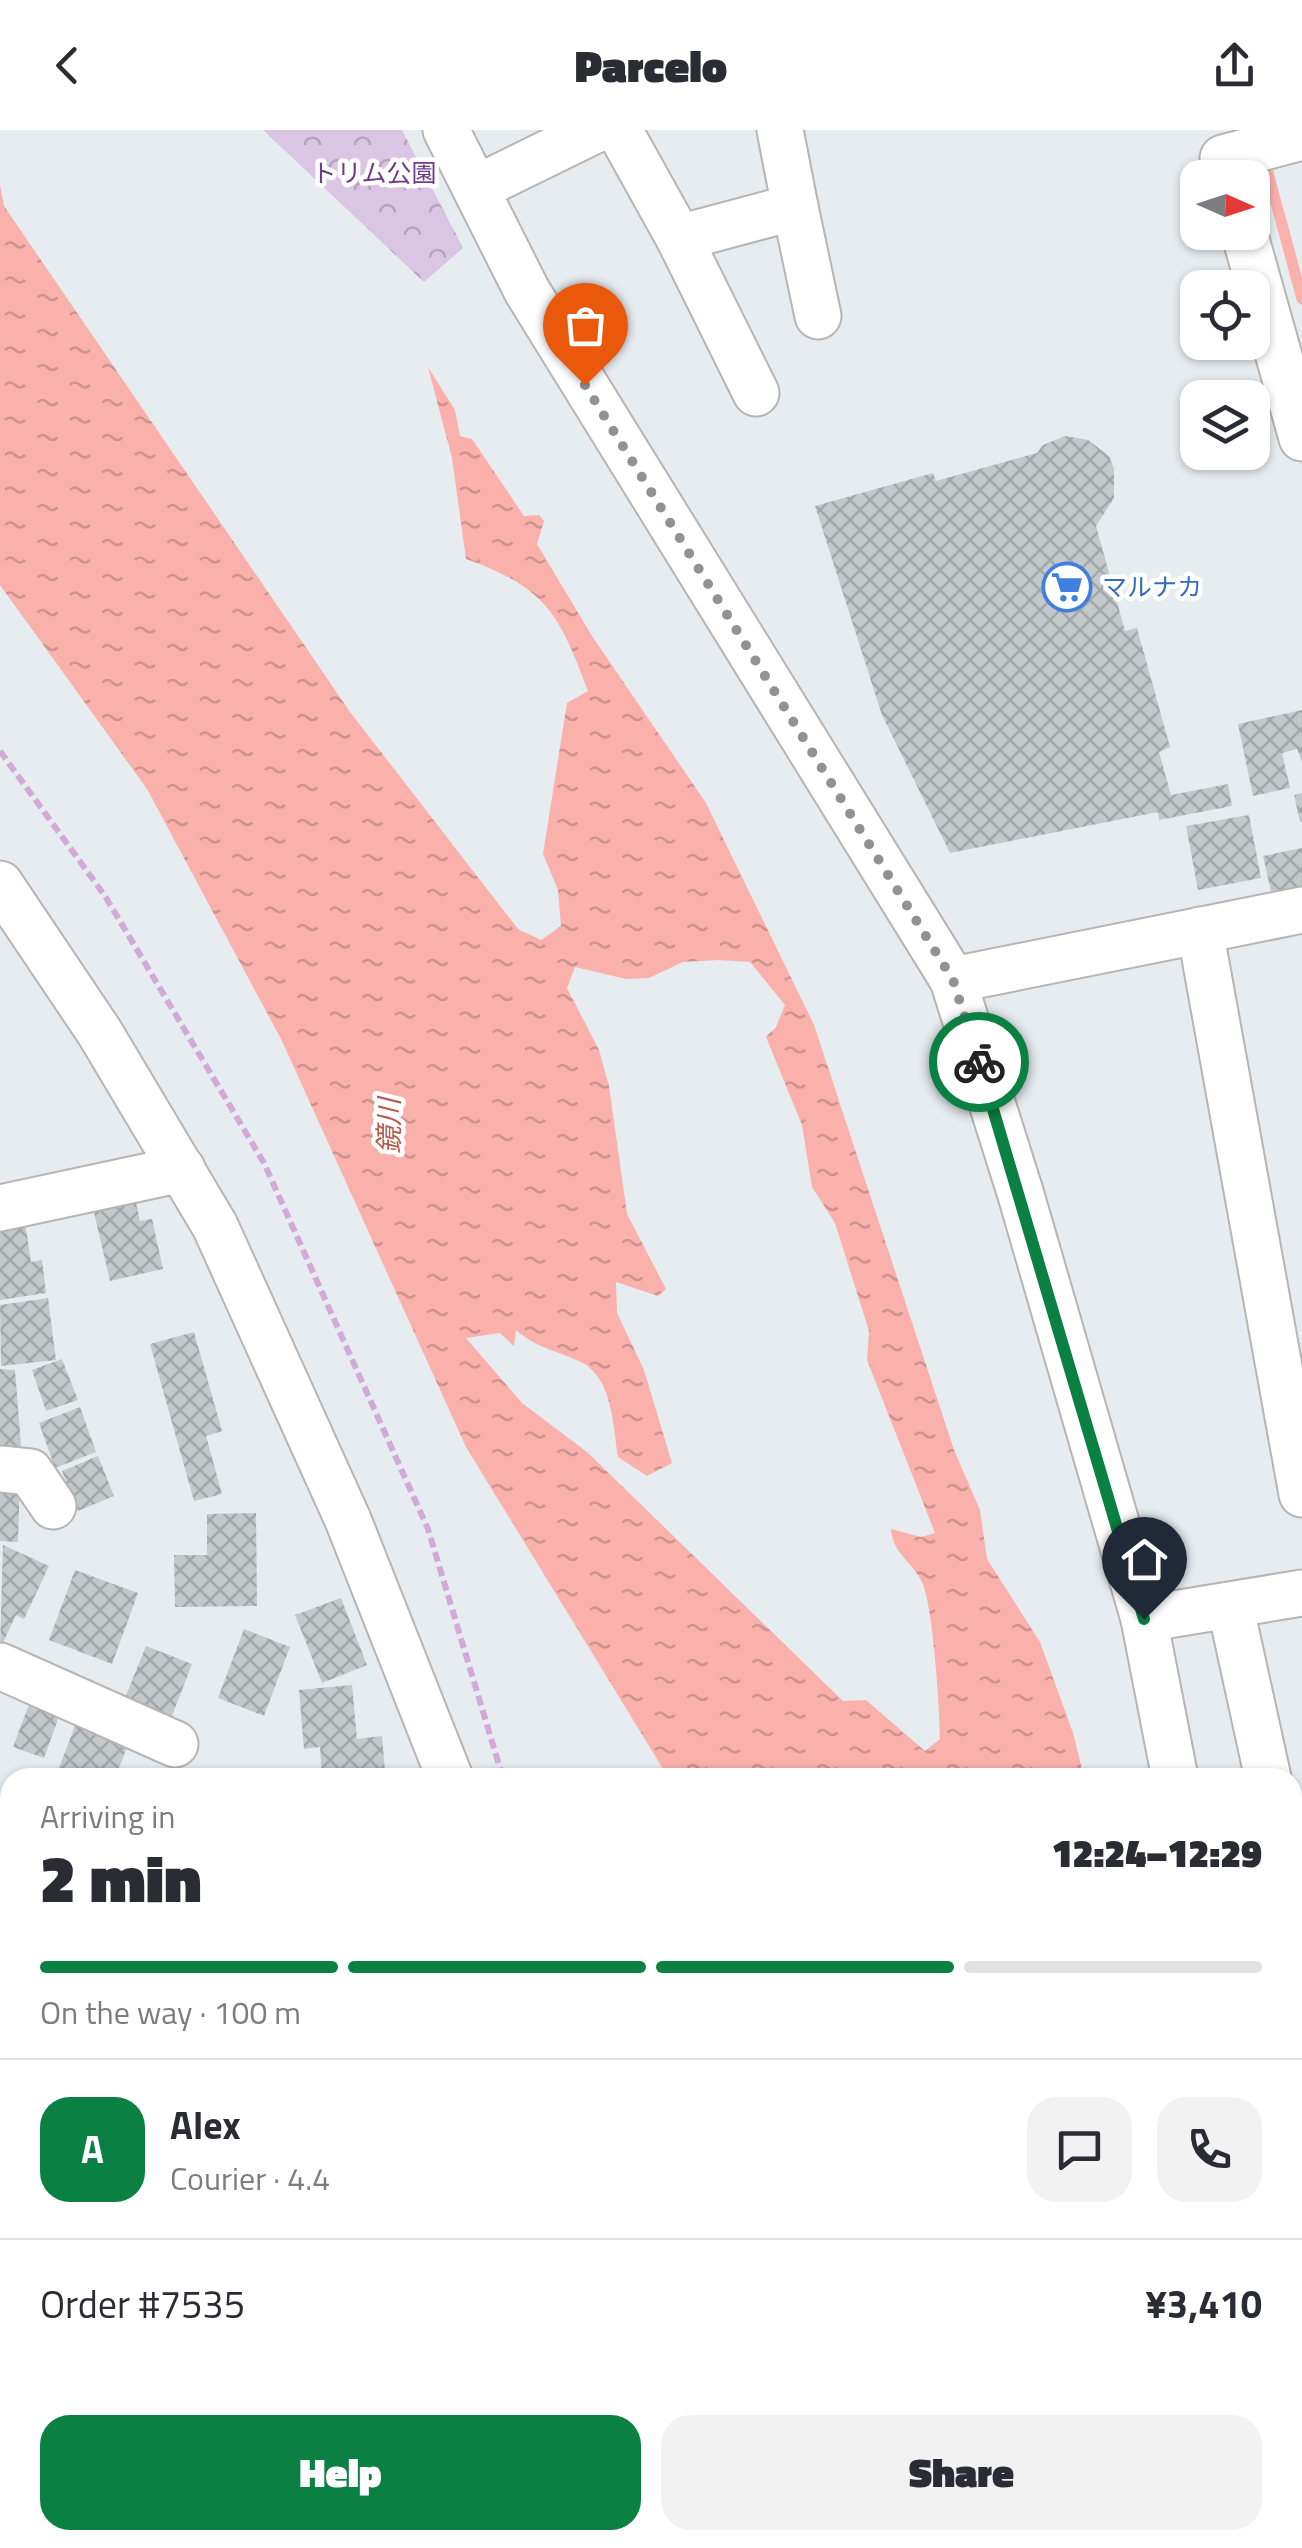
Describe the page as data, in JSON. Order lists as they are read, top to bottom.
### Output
{
  "water": ["鏡川"],
  "parks": ["トリム公園"],
  "places": {
    "supermarket": ["マルナカ"]
  },
  "north": "right",
  "page": {
    "header": "Parcelo",
    "heading": ["2 min", "Arriving in", "12:24–12:29"],
    "panel": [
      "Alex",
      "Courier · 4.4",
      "Order #7535",
      "¥3,410"
    ],
    "bar": "On the way · 100 m",
    "round": "A",
    "buttons": ["Help", "Share"]
  }
}
